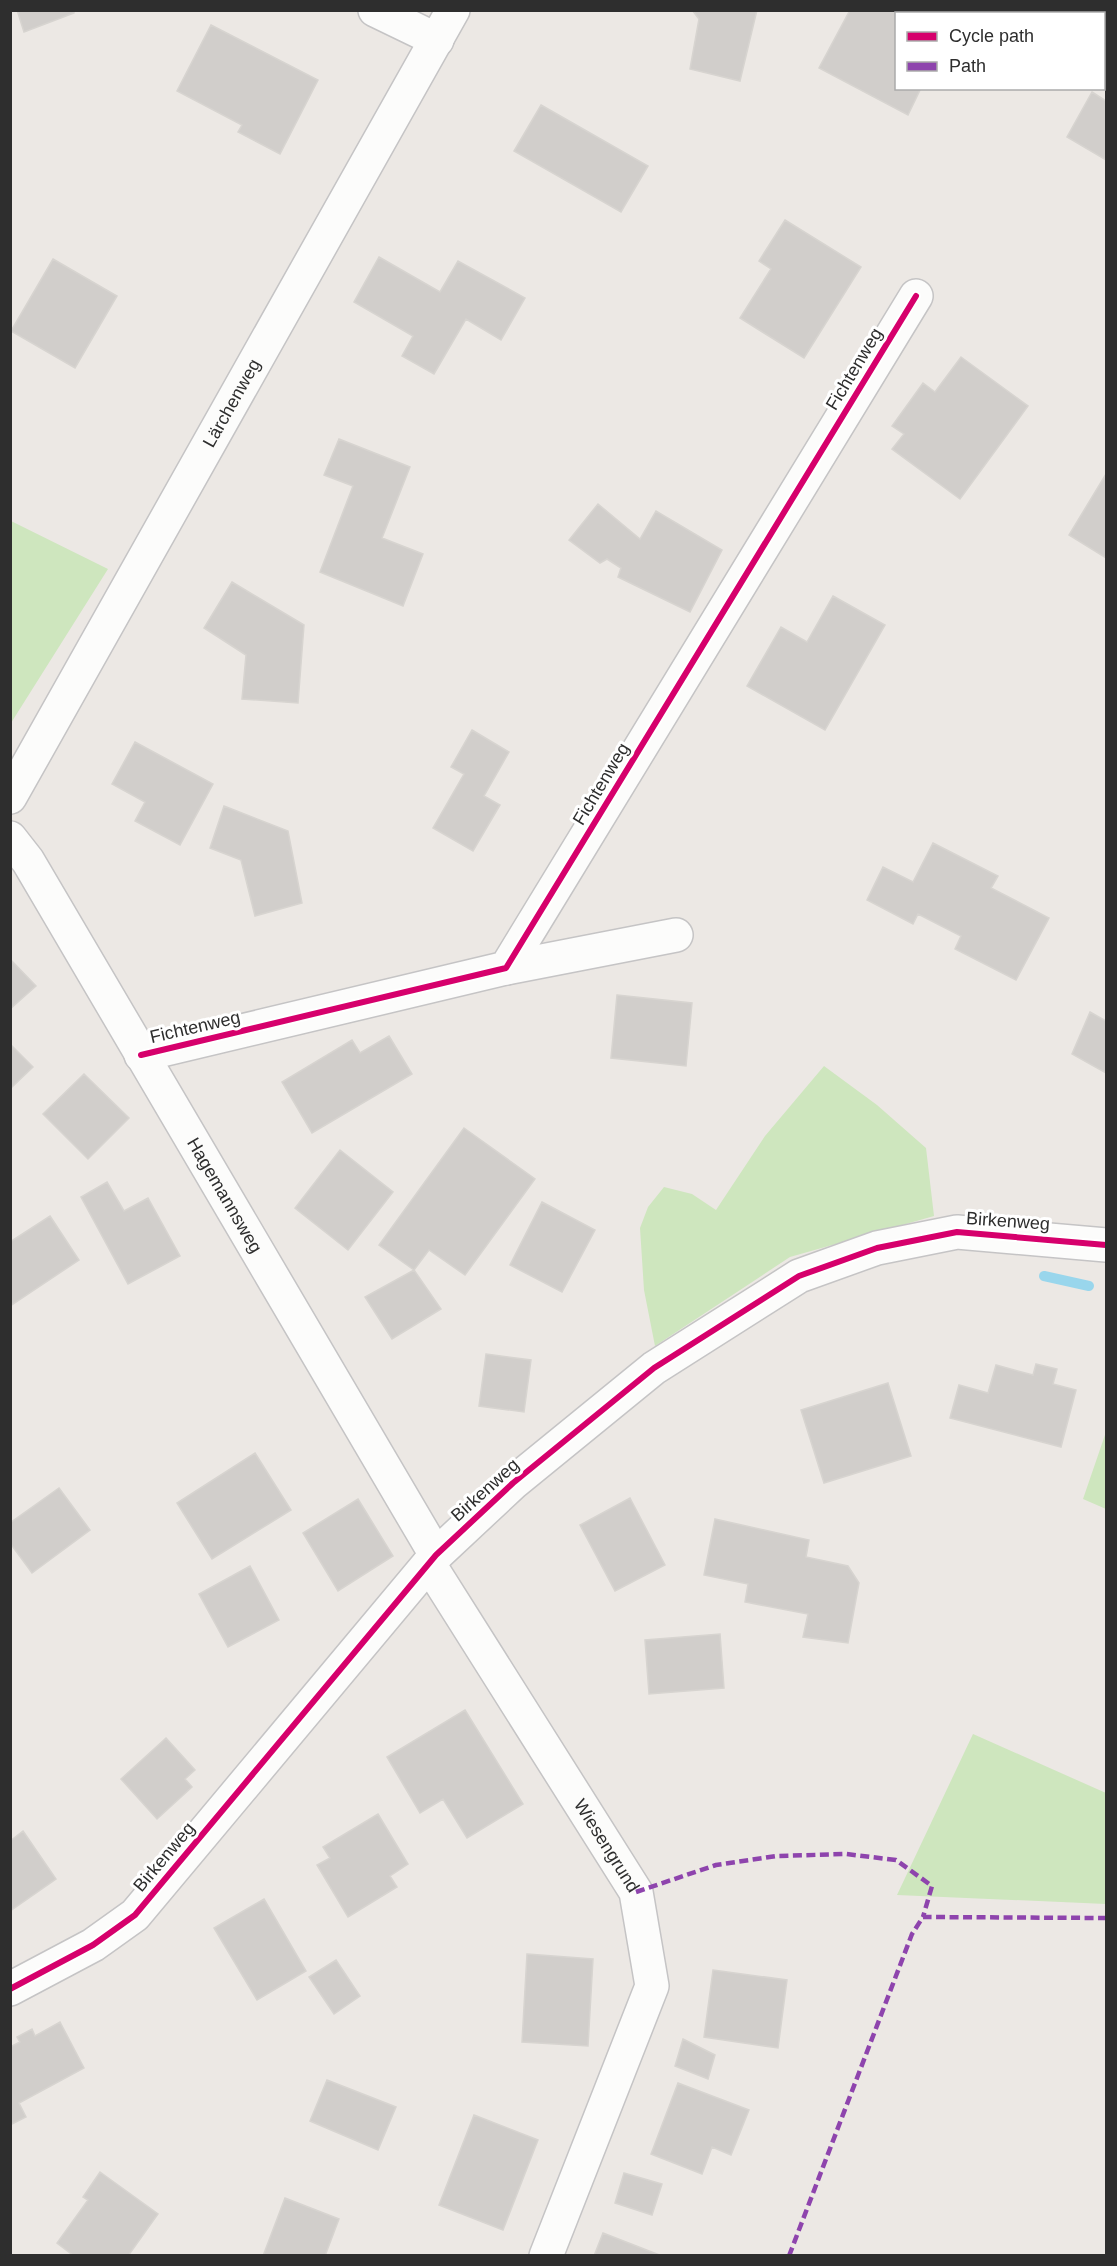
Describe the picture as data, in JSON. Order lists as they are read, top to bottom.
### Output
{
  "streets": {
    "street": [
      "Fichtenweg",
      "Lärchenweg",
      "Hagemannsweg",
      "Birkenweg",
      "Wiesengrund"
    ]
  },
  "crossings": [
    ["Fichtenweg", "Hagemannsweg"],
    ["Hagemannsweg", "Birkenweg"],
    ["Hagemannsweg", "Wiesengrund"],
    ["Birkenweg", "Wiesengrund"]
  ],
  "legend": ["Cycle path", "Path"]
}
